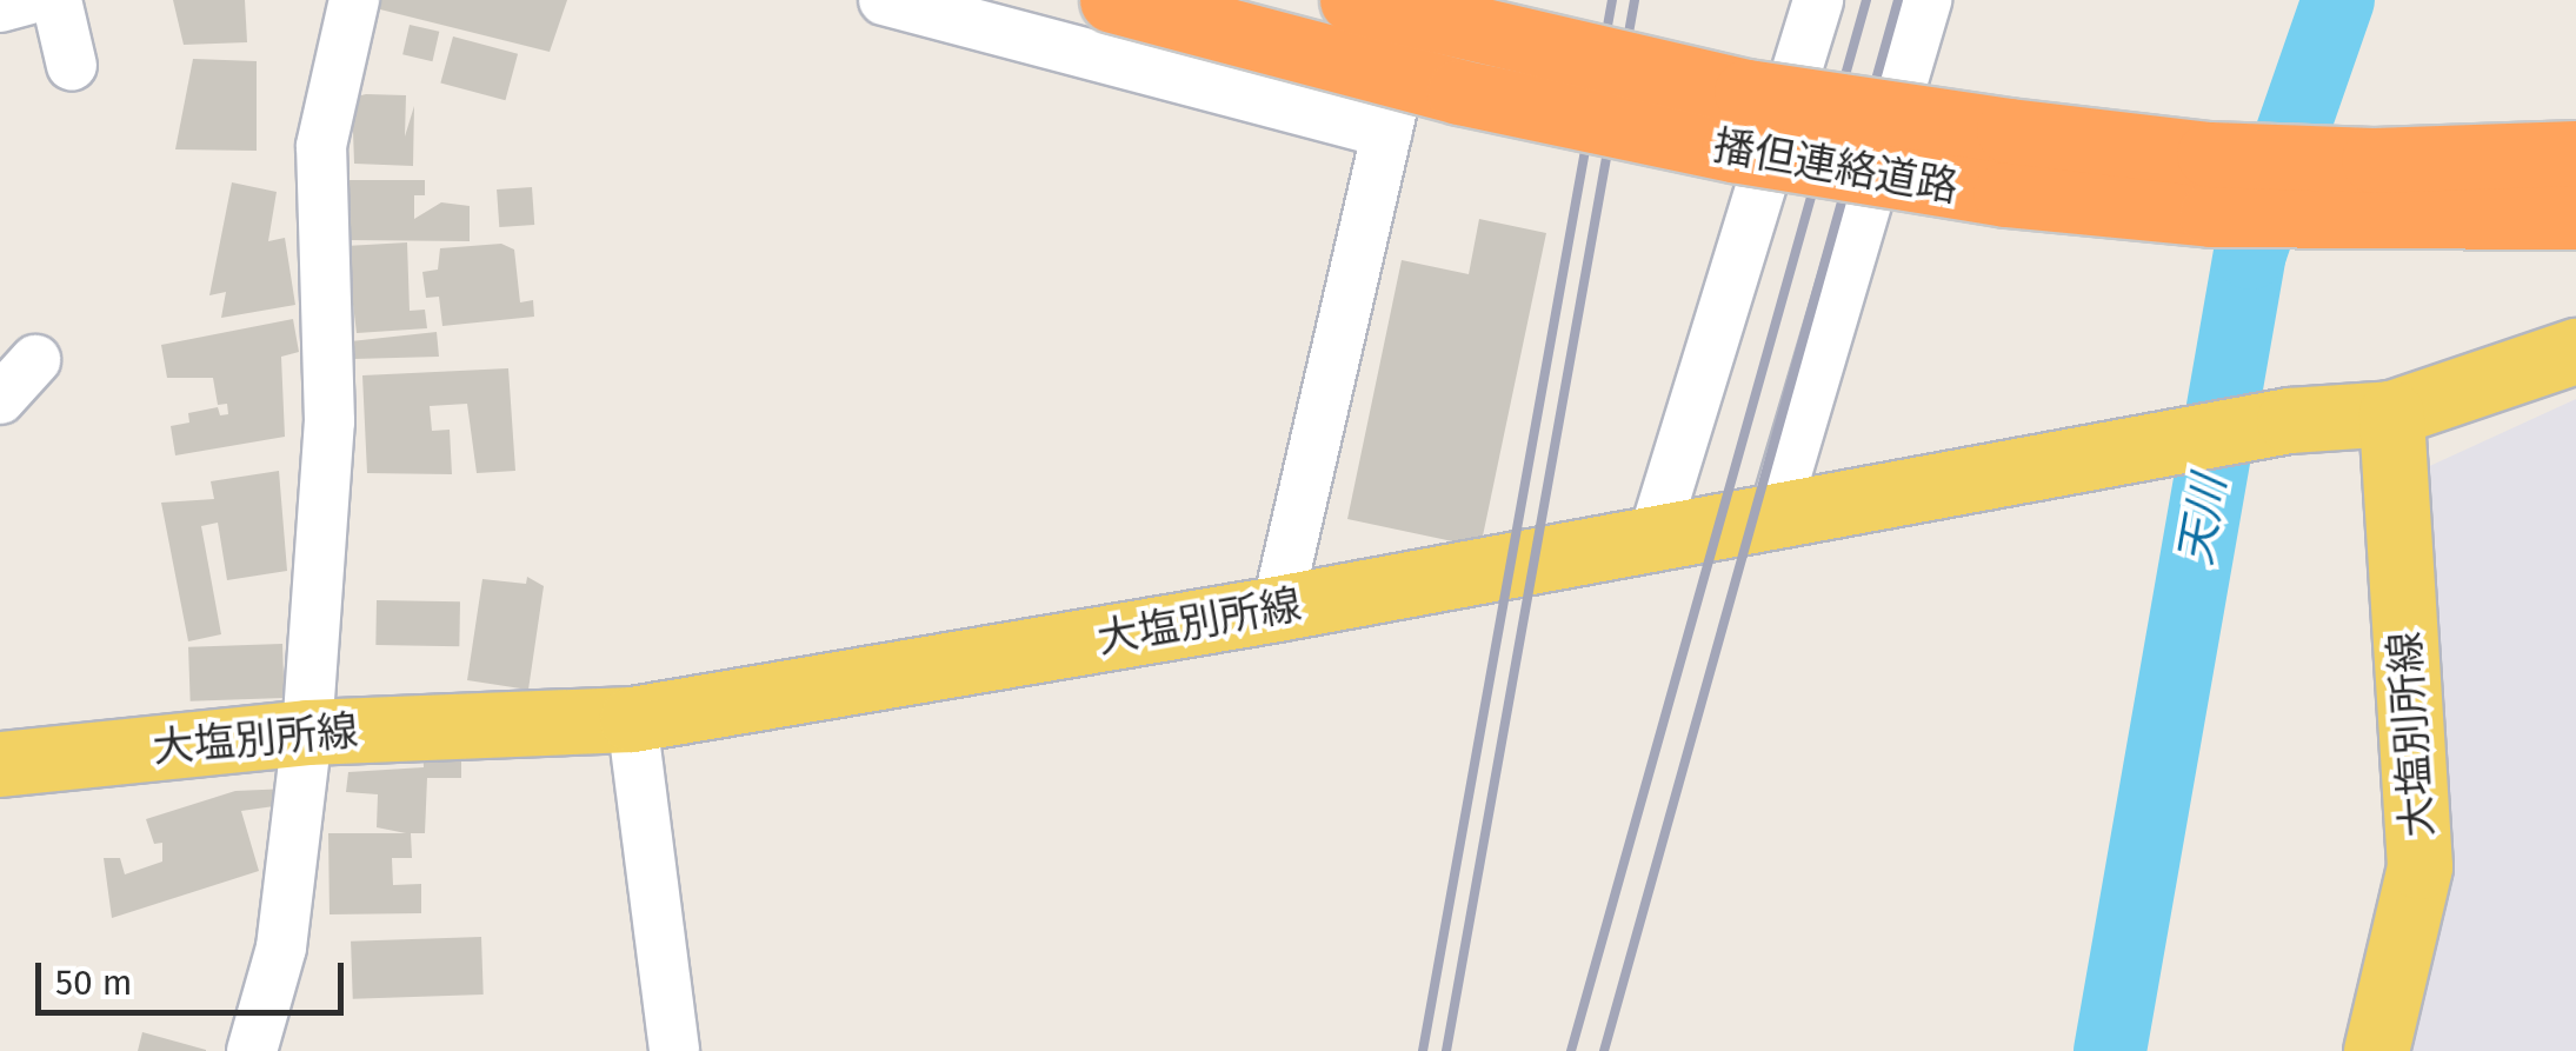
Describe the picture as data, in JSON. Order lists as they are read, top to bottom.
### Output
{
  "streets": {
    "highway": ["播但連絡道路"],
    "main road": ["大塩別所線"]
  },
  "water": ["天川"],
  "scale_bar": "50 m"
}
